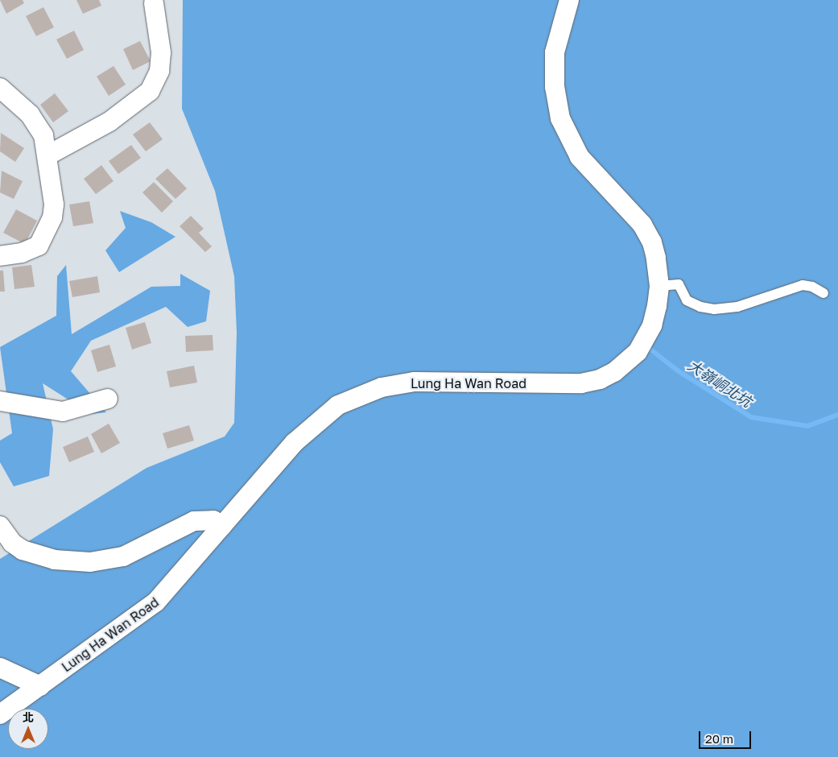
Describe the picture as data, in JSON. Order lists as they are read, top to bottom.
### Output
{
  "streets": {
    "street": ["Lung Ha Wan Road"]
  },
  "water": ["大嶺峒北坑"],
  "scale_bar": "20 m",
  "north": "top"
}
